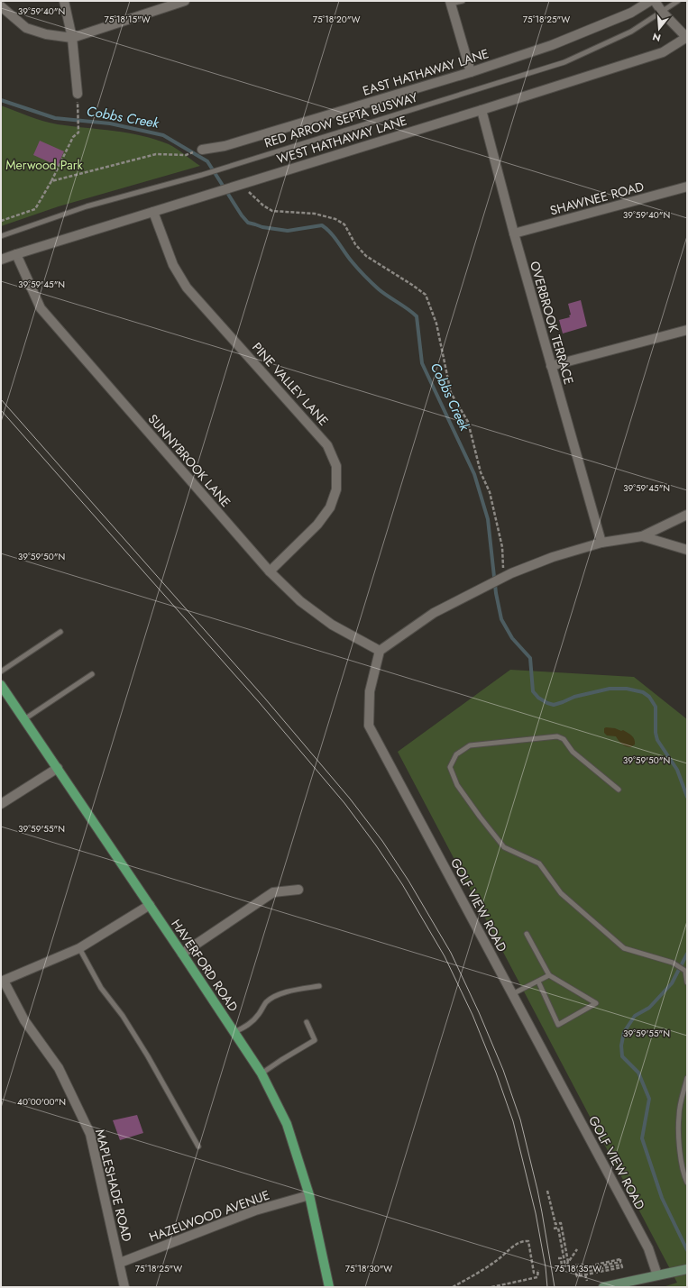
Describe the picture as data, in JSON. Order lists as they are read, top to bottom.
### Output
{
  "streets": {
    "main road": ["HAVERFORD ROAD"],
    "street": [
      "EAST HATHAWAY LANE",
      "WEST HATHAWAY LANE",
      "SHAWNEE ROAD",
      "OVERBROOK TERRACE",
      "PINE VALLEY LANE",
      "SUNNYBROOK LANE",
      "GOLF VIEW ROAD",
      "MAPLESHADE ROAD",
      "HAZELWOOD AVENUE"
    ],
    "lane": ["RED ARROW SEPTA BUSWAY"]
  },
  "crossings": [
    ["WEST HATHAWAY LANE", "OVERBROOK TERRACE"],
    ["WEST HATHAWAY LANE", "PINE VALLEY LANE"],
    ["WEST HATHAWAY LANE", "SUNNYBROOK LANE"],
    ["SHAWNEE ROAD", "OVERBROOK TERRACE"],
    ["PINE VALLEY LANE", "SUNNYBROOK LANE"],
    ["SUNNYBROOK LANE", "GOLF VIEW ROAD"],
    ["HAVERFORD ROAD", "HAZELWOOD AVENUE"],
    ["MAPLESHADE ROAD", "HAZELWOOD AVENUE"]
  ],
  "water": ["Cobbs Creek"],
  "parks": ["Merwood Park"],
  "north": "bottom",
  "coordinates": [
    "39°59'40\"N",
    "75°18'15\"W",
    "75°18'20\"W",
    "75°18'25\"W",
    "39°59'45\"N",
    "39°59'50\"N",
    "39°59'55\"N",
    "40°00'00\"N",
    "75°18'30\"W",
    "75°18'35\"W"
  ]
}
